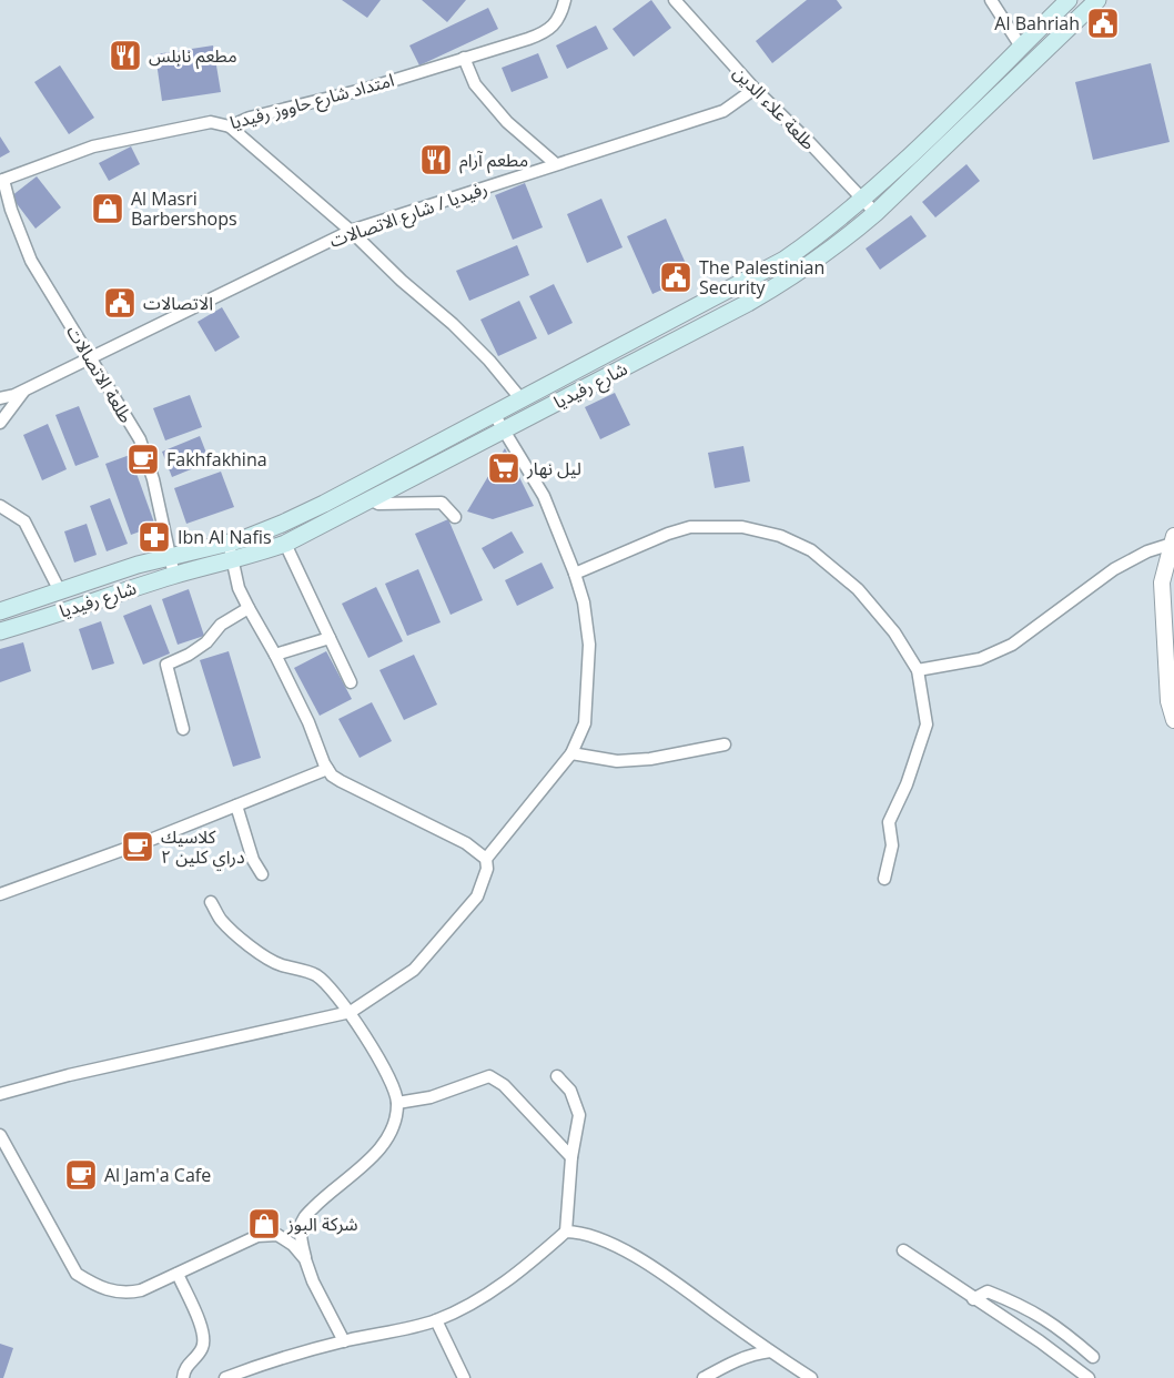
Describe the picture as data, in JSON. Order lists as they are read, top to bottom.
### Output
{
  "streets": {
    "main road": ["شارع رفيديا"],
    "street": [
      "امتداد شارع حاووز رفيديا",
      "طلعة علاء الدين",
      "رفيديا / شارع الاتصالات",
      "طلعة الاتصالات"
    ]
  },
  "crossings": [
    ["امتداد شارع حاووز رفيديا", "طلعة الاتصالات"],
    ["طلعة علاء الدين", "رفيديا / شارع الاتصالات"],
    ["طلعة علاء الدين", "شارع رفيديا"],
    ["رفيديا / شارع الاتصالات", "طلعة الاتصالات"],
    ["طلعة الاتصالات", "شارع رفيديا"]
  ],
  "places": {
    "public building": ["Al Bahriah", "The Palestinian Security", "الاتصالات"],
    "restaurant": ["مطعم نابلس", "مطعم آرام"],
    "shop": ["Al Masri Barbershops", "شركة البوز"],
    "cafe": ["Fakhfakhina", "كلاسيك دراي كلين ٢", "Al Jam'a Cafe"],
    "supermarket": ["ليل نهار"],
    "pharmacy": ["Ibn Al Nafis"]
  }
}
